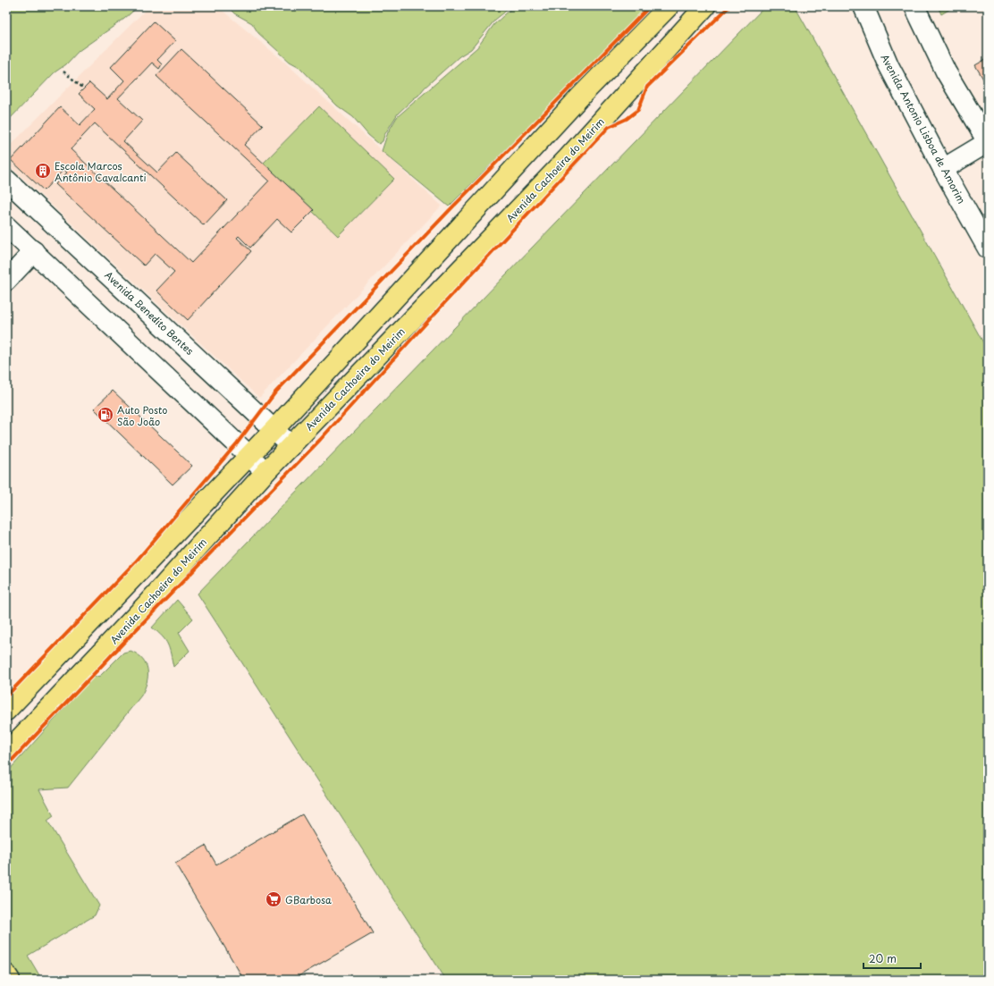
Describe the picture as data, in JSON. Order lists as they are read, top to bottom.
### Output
{
  "streets": {
    "main road": ["Avenida Cachoeira do Meirim"],
    "street": ["Avenida Antonio Lisboa de Amorim", "Avenida Benedito Bentes"]
  },
  "crossings": [
    ["Avenida Cachoeira do Meirim", "Avenida Benedito Bentes"]
  ],
  "places": {
    "building": ["Escola Marcos Antônio Cavalcanti"],
    "fuel station": ["Auto Posto São João"],
    "supermarket": ["GBarbosa"]
  },
  "scale_bar": "20 m"
}
